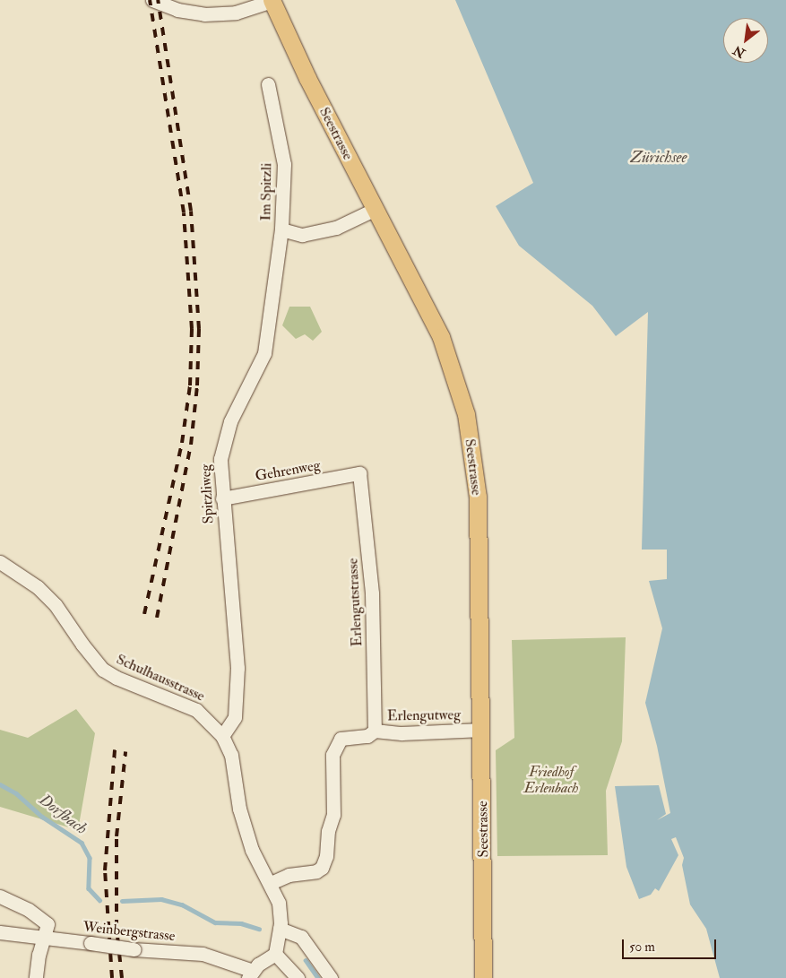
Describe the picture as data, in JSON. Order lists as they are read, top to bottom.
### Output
{
  "streets": {
    "main road": ["Seestrasse"],
    "street": [
      "Im Spitzli",
      "Gehrenweg",
      "Spitzliweg",
      "Erlengutstrasse",
      "Schulhausstrasse",
      "Erlengutweg",
      "Weinbergstrasse"
    ]
  },
  "crossings": [
    ["Seestrasse", "Im Spitzli"],
    ["Seestrasse", "Erlengutweg"],
    ["Im Spitzli", "Spitzliweg"],
    ["Gehrenweg", "Spitzliweg"],
    ["Gehrenweg", "Erlengutstrasse"],
    ["Spitzliweg", "Schulhausstrasse"],
    ["Erlengutstrasse", "Erlengutweg"],
    ["Schulhausstrasse", "Erlengutweg"]
  ],
  "water": ["Zürichsee", "Dorfbach"],
  "parks": ["Friedhof Erlenbach"],
  "scale_bar": "50 m",
  "north": "bottom left"
}
